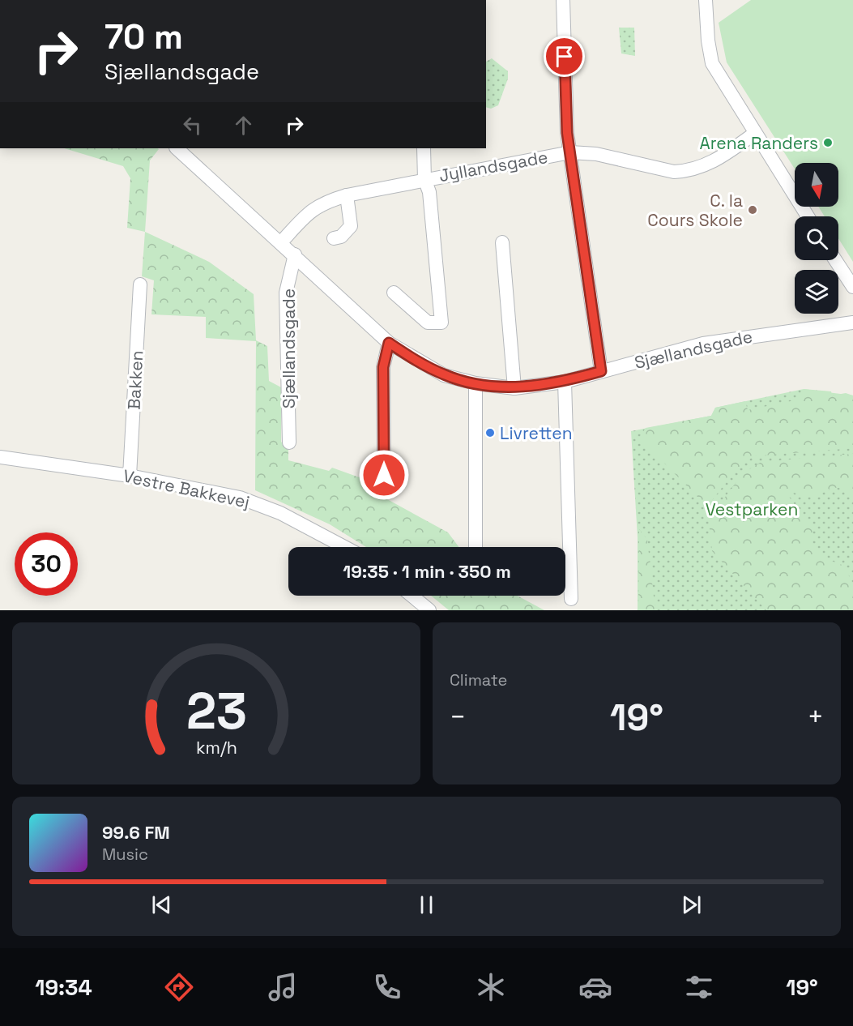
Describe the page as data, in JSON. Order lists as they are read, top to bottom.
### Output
{
  "streets": {
    "street": [
      "Jyllandsgade",
      "Sjællandsgade",
      "Bakken",
      "Vestre Bakkevej"
    ]
  },
  "crossings": [
    ["Jyllandsgade", "Sjællandsgade"],
    ["Bakken", "Vestre Bakkevej"]
  ],
  "parks": ["Vestparken"],
  "places": ["Arena Randers", "C. la Cours Skole", "Livretten"],
  "north": "bottom",
  "page": {
    "turn": ["70 m", "Sjællandsgade"],
    "limit": "30",
    "trip": "19:35 · 1 min · 350 m",
    "tile": "Climate",
    "heat": ["−", "19°", "+"],
    "song": ["99.6 FM", "Music"],
    "tabs": ["19:34", "19°"],
    "gauge": ["23", "km/h"]
  }
}
